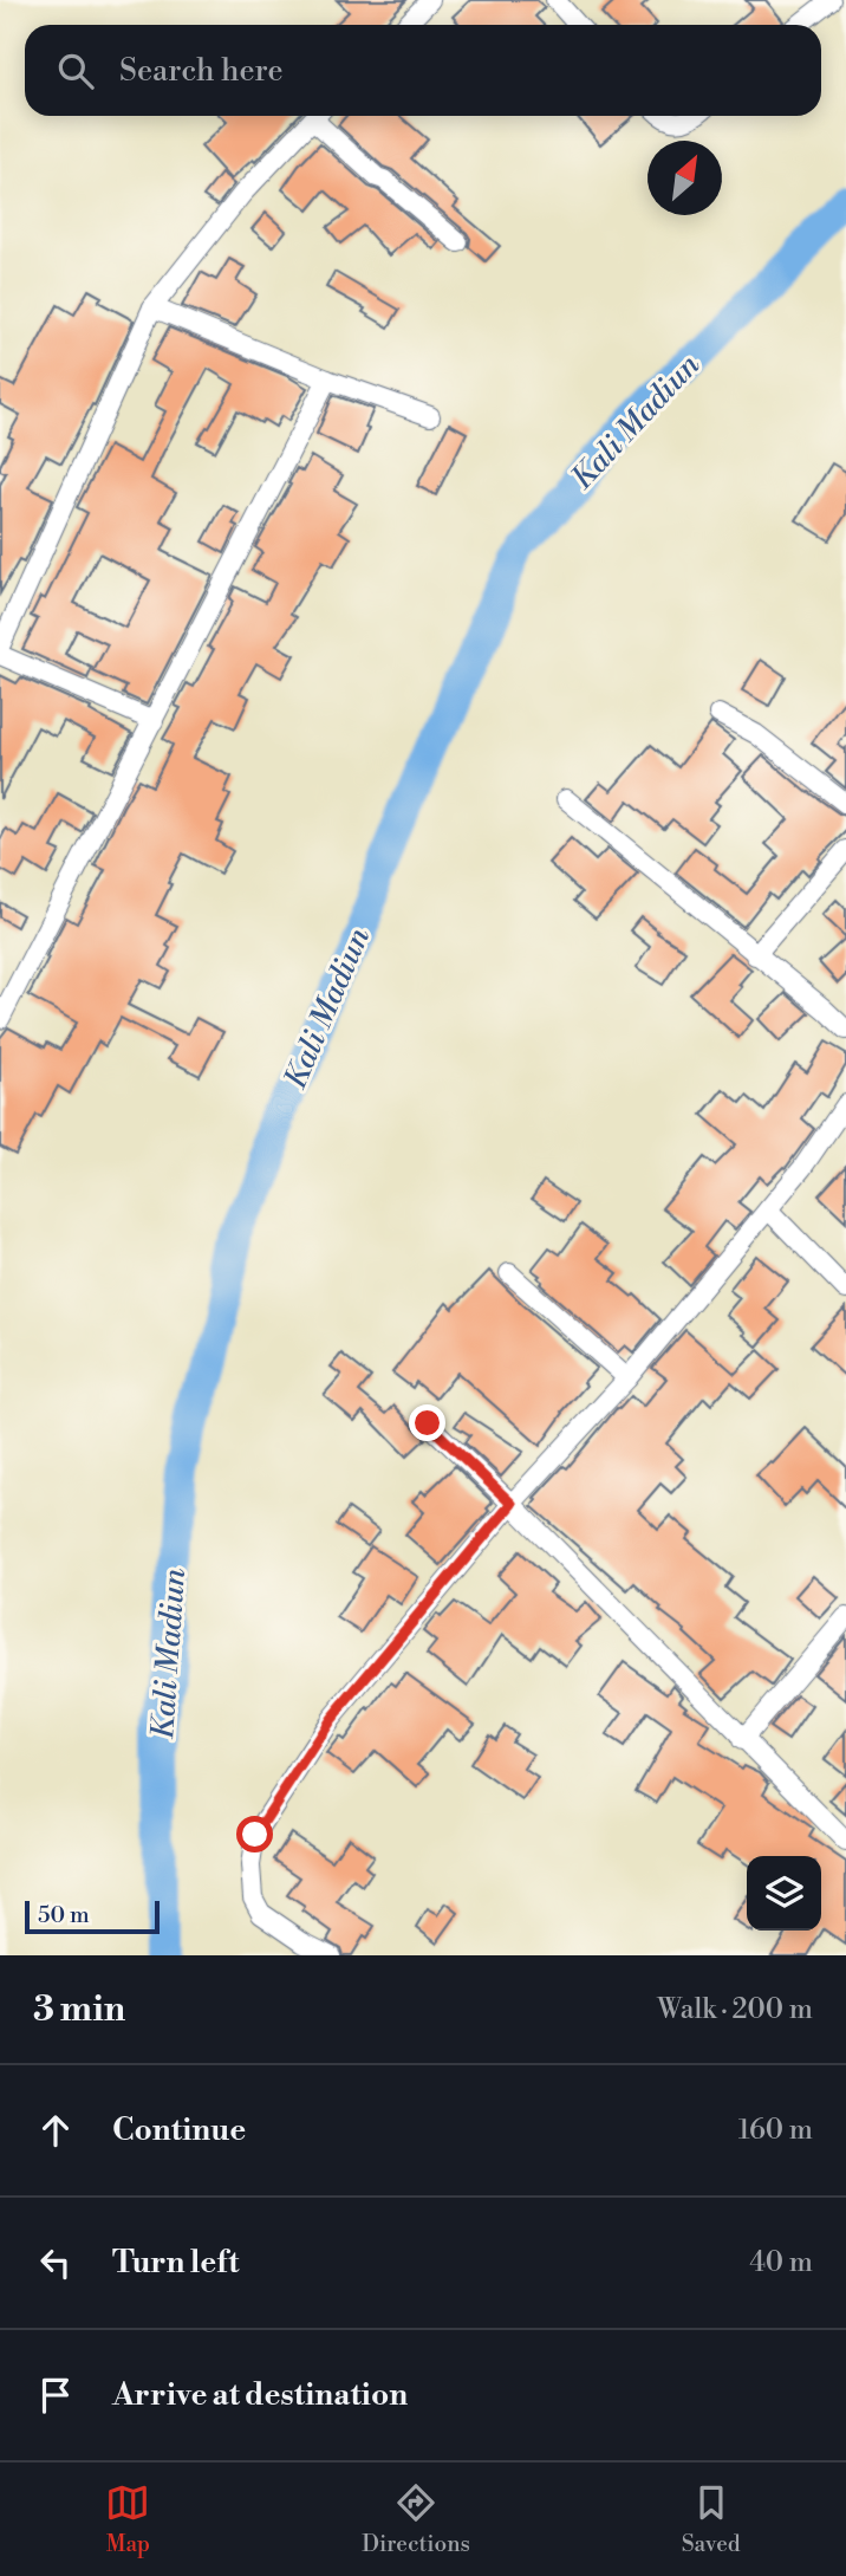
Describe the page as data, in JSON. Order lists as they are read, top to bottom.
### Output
{
  "water": ["Kali Madiun"],
  "scale_bar": "50 m",
  "north": "top right",
  "page": {
    "search": "Search here",
    "scale": "50 m",
    "heading": ["3 min", "Walk · 200 m"],
    "list": [
      ["Continue", "160 m"],
      ["Turn left", "40 m"],
      "Arrive at destination"
    ],
    "nav": ["Map", "Directions", "Saved"]
  }
}
